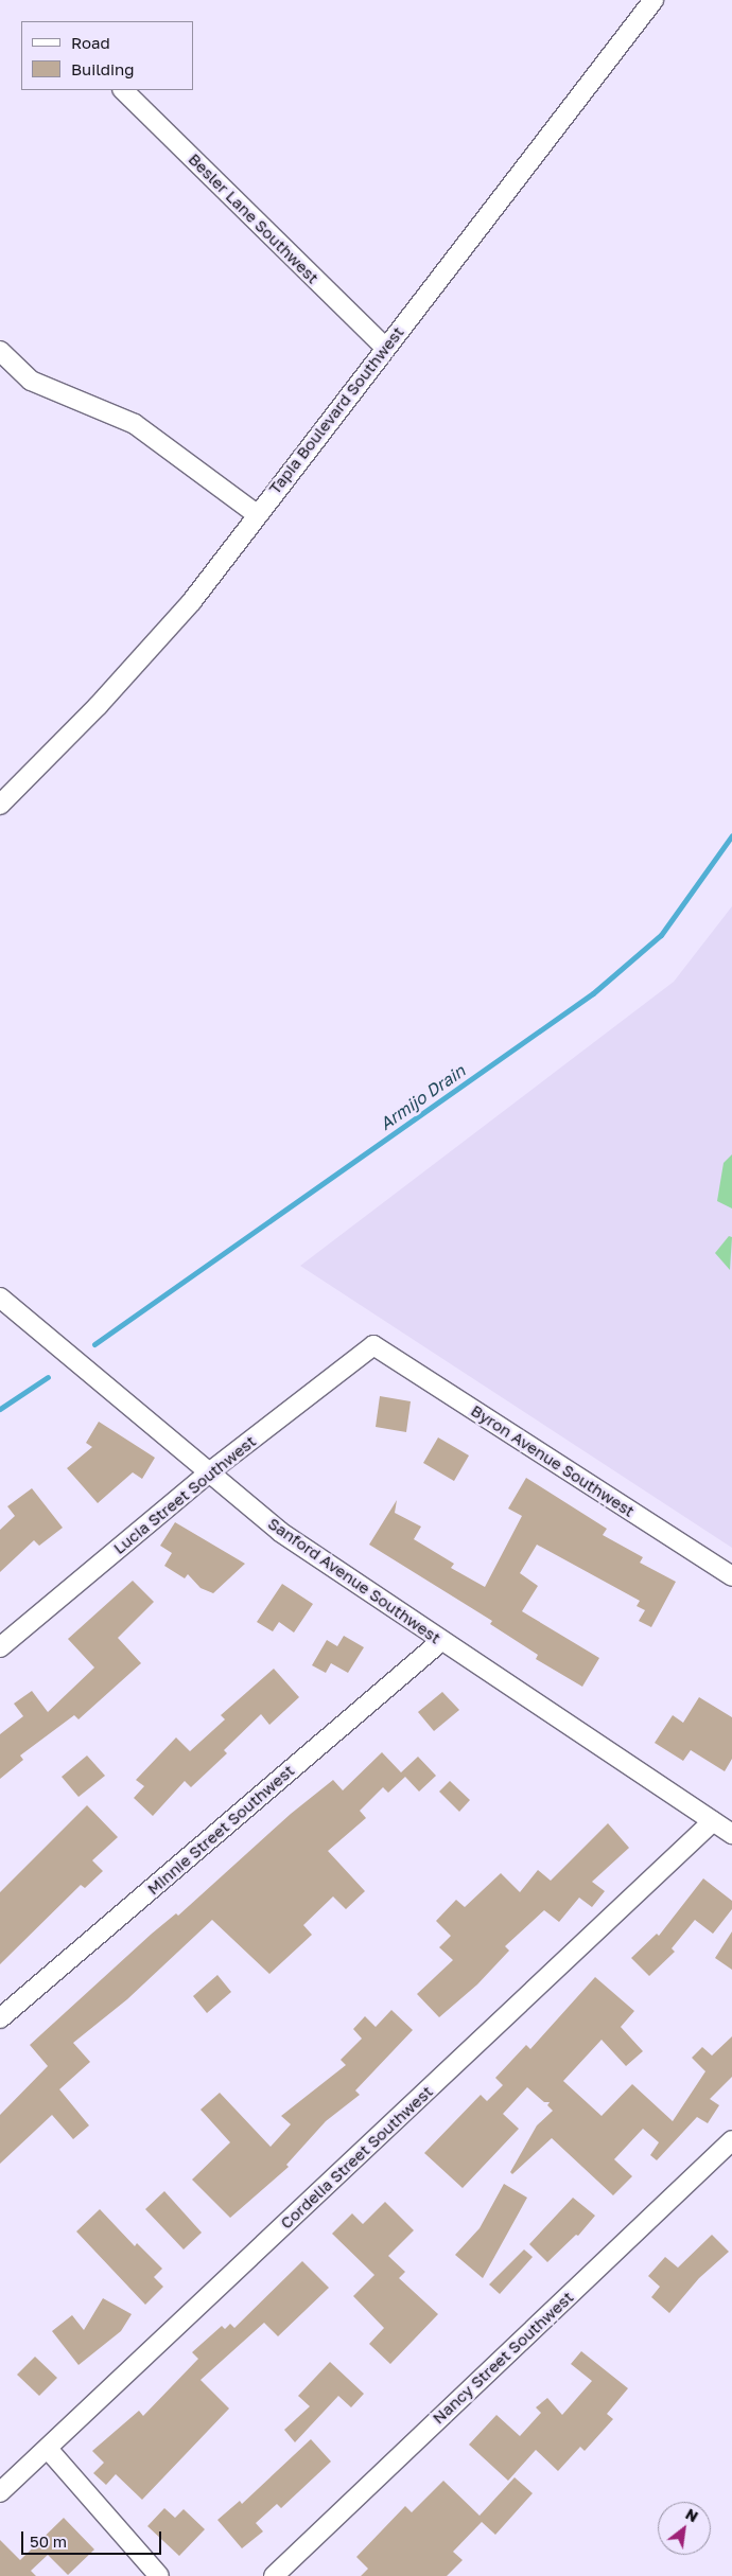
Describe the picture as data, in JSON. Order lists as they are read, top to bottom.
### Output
{
  "streets": {
    "street": [
      "Besler Lane Southwest",
      "Tapia Boulevard Southwest",
      "Byron Avenue Southwest",
      "Lucia Street Southwest",
      "Sanford Avenue Southwest",
      "Minnie Street Southwest",
      "Cordelia Street Southwest",
      "Nancy Street Southwest"
    ]
  },
  "crossings": [
    ["Besler Lane Southwest", "Tapia Boulevard Southwest"],
    ["Byron Avenue Southwest", "Lucia Street Southwest"],
    ["Lucia Street Southwest", "Sanford Avenue Southwest"],
    ["Sanford Avenue Southwest", "Minnie Street Southwest"],
    ["Sanford Avenue Southwest", "Cordelia Street Southwest"]
  ],
  "water": ["Armijo Drain"],
  "legend": ["Road", "Building"],
  "scale_bar": "50 m",
  "north": "top right"
}
